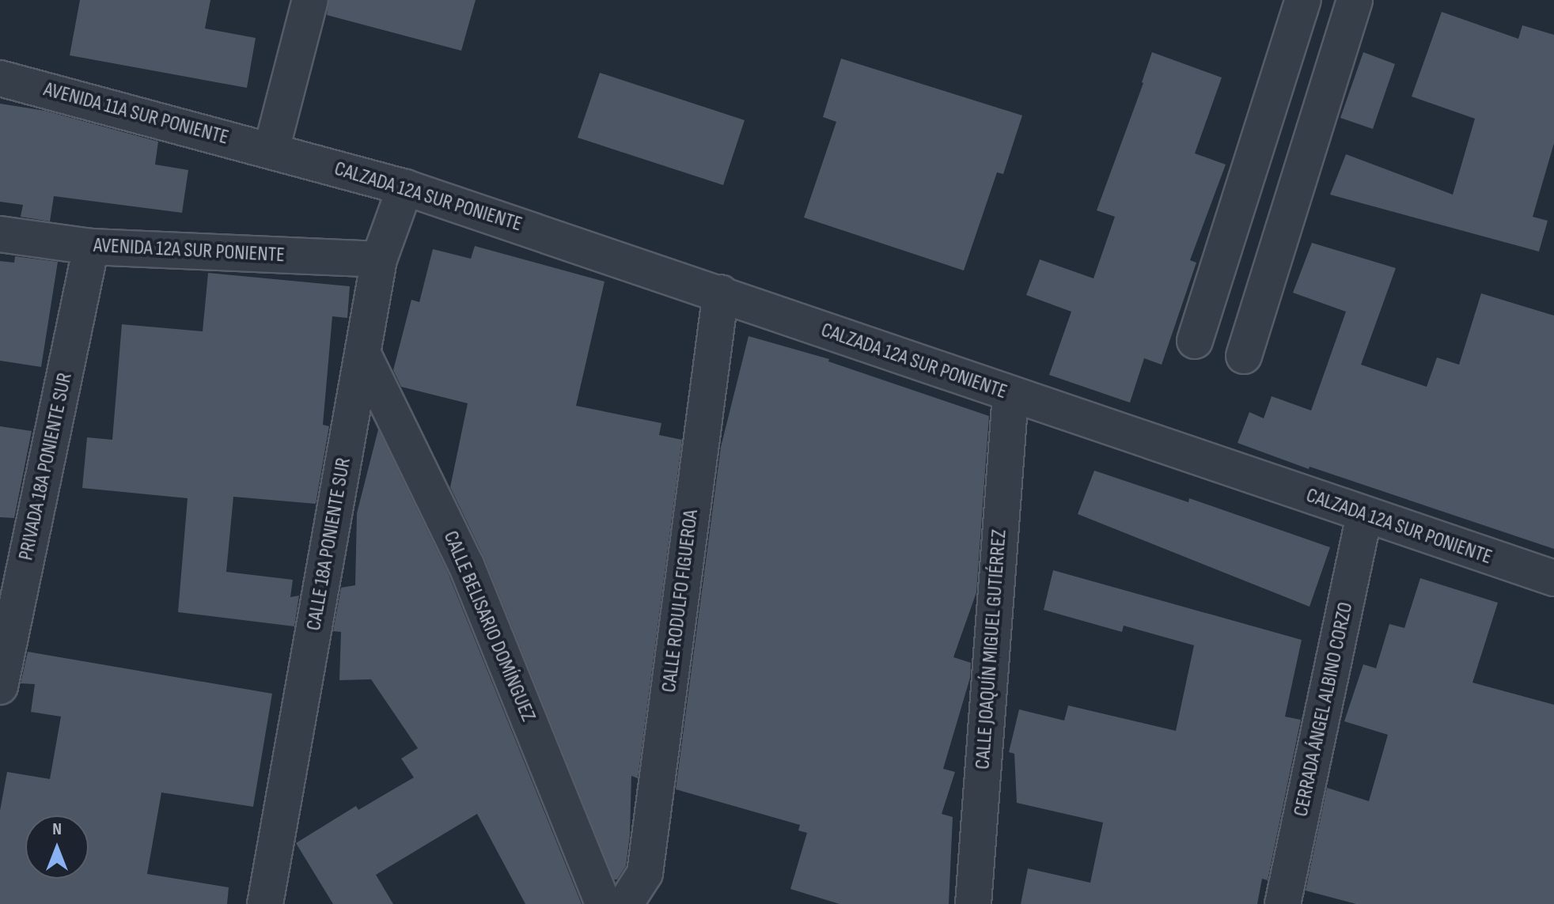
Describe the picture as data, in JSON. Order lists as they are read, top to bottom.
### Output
{
  "streets": {
    "street": [
      "AVENIDA 11A SUR PONIENTE",
      "CALZADA 12A SUR PONIENTE",
      "AVENIDA 12A SUR PONIENTE",
      "PRIVADA 18A PONIENTE SUR",
      "CALLE 18A PONIENTE SUR",
      "CALLE RODULFO FIGUEROA",
      "CALLE BELISARIO DOMÍNGUEZ",
      "CALLE JOAQUÍN MIGUEL GUTIÉRREZ",
      "CERRADA ÁNGEL ALBINO CORZO"
    ]
  },
  "crossings": [
    ["AVENIDA 11A SUR PONIENTE", "CALZADA 12A SUR PONIENTE"],
    ["CALZADA 12A SUR PONIENTE", "CALLE 18A PONIENTE SUR"],
    ["CALZADA 12A SUR PONIENTE", "CALLE RODULFO FIGUEROA"],
    ["CALZADA 12A SUR PONIENTE", "CALLE JOAQUÍN MIGUEL GUTIÉRREZ"],
    ["CALZADA 12A SUR PONIENTE", "CERRADA ÁNGEL ALBINO CORZO"],
    ["AVENIDA 12A SUR PONIENTE", "PRIVADA 18A PONIENTE SUR"],
    ["AVENIDA 12A SUR PONIENTE", "CALLE 18A PONIENTE SUR"],
    ["CALLE 18A PONIENTE SUR", "CALLE BELISARIO DOMÍNGUEZ"]
  ],
  "north": "top"
}
